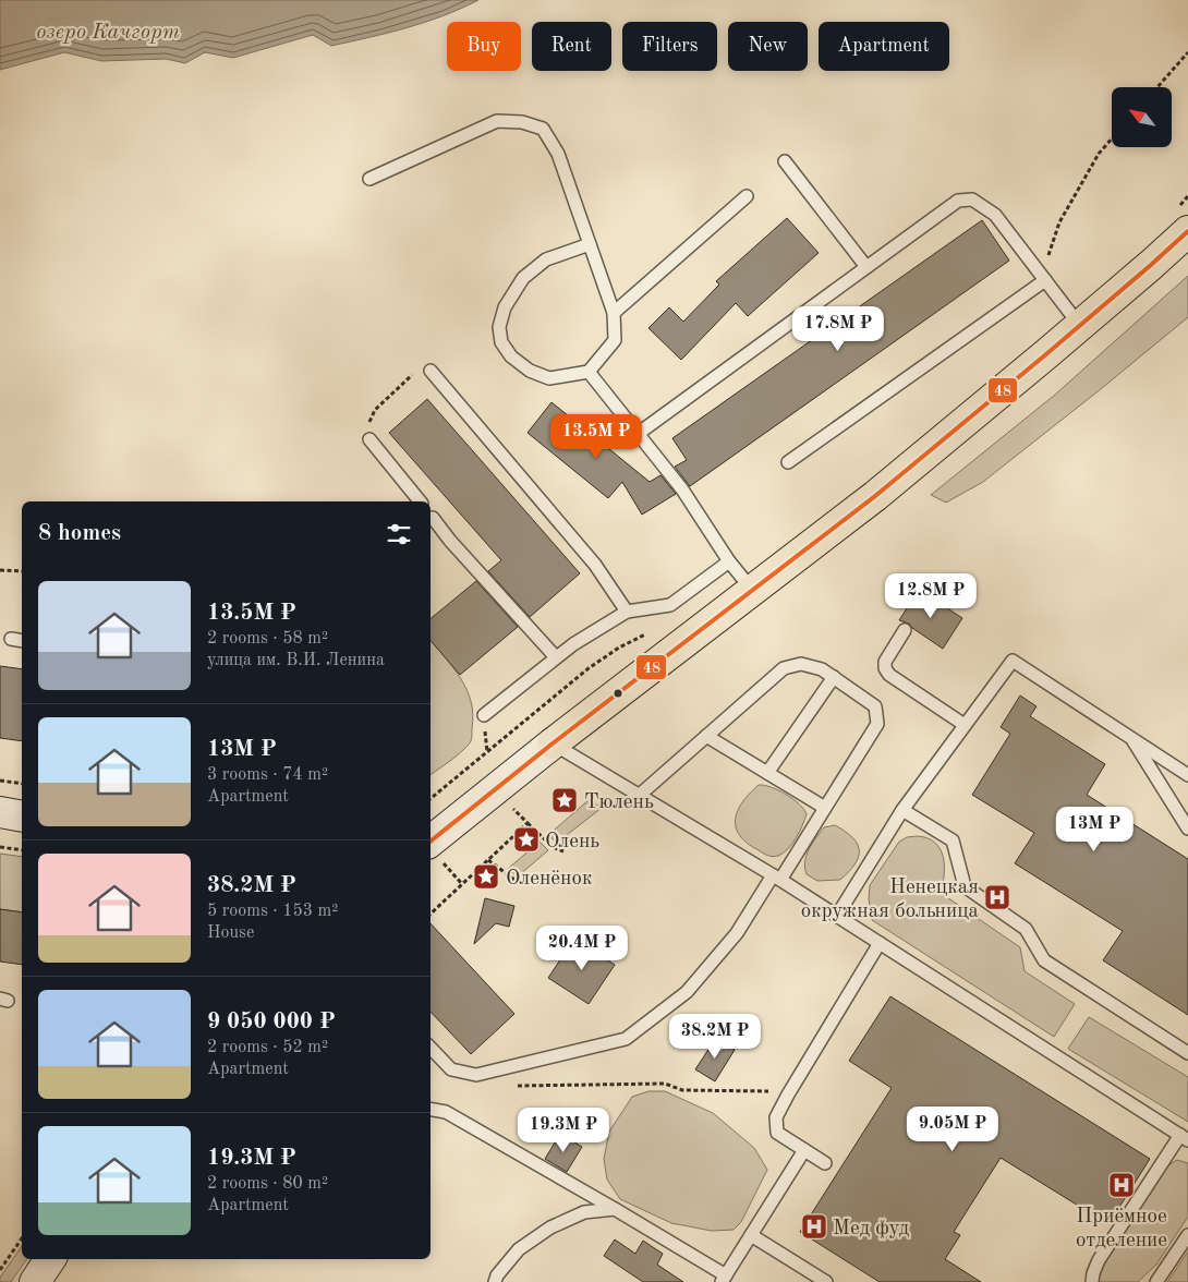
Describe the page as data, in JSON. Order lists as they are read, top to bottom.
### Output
{
  "water": ["озеро Качгорт"],
  "places": {
    "place": ["Тюлень", "Олень", "Оленёнок"],
    "hospital": ["Ненецкая окружная больница", "Приёмное отделение", "Мед фуд"]
  },
  "lines": ["transit line 48"],
  "north": "top left",
  "page": {
    "chip": [
      "Buy",
      "Rent",
      "Filters",
      "New",
      "Apartment"
    ],
    "price": [
      "17.8M ₽",
      "13.5M ₽",
      "12.8M ₽",
      "13M ₽",
      "20.4M ₽",
      "38.2M ₽",
      "9.05M ₽",
      "19.3M ₽"
    ],
    "heading": "8 homes",
    "list": [
      {
        "name": "13.5M ₽",
        "note": "2 rooms · 58 m² · улица им. В.И. Ленина"
      },
      {
        "name": "13M ₽",
        "note": "3 rooms · 74 m² · Apartment"
      },
      {
        "name": "38.2M ₽",
        "note": "5 rooms · 153 m² · House"
      },
      {
        "name": "9 050 000 ₽",
        "note": "2 rooms · 52 m² · Apartment"
      },
      {
        "name": "19.3M ₽",
        "note": "2 rooms · 80 m² · Apartment"
      }
    ]
  }
}
